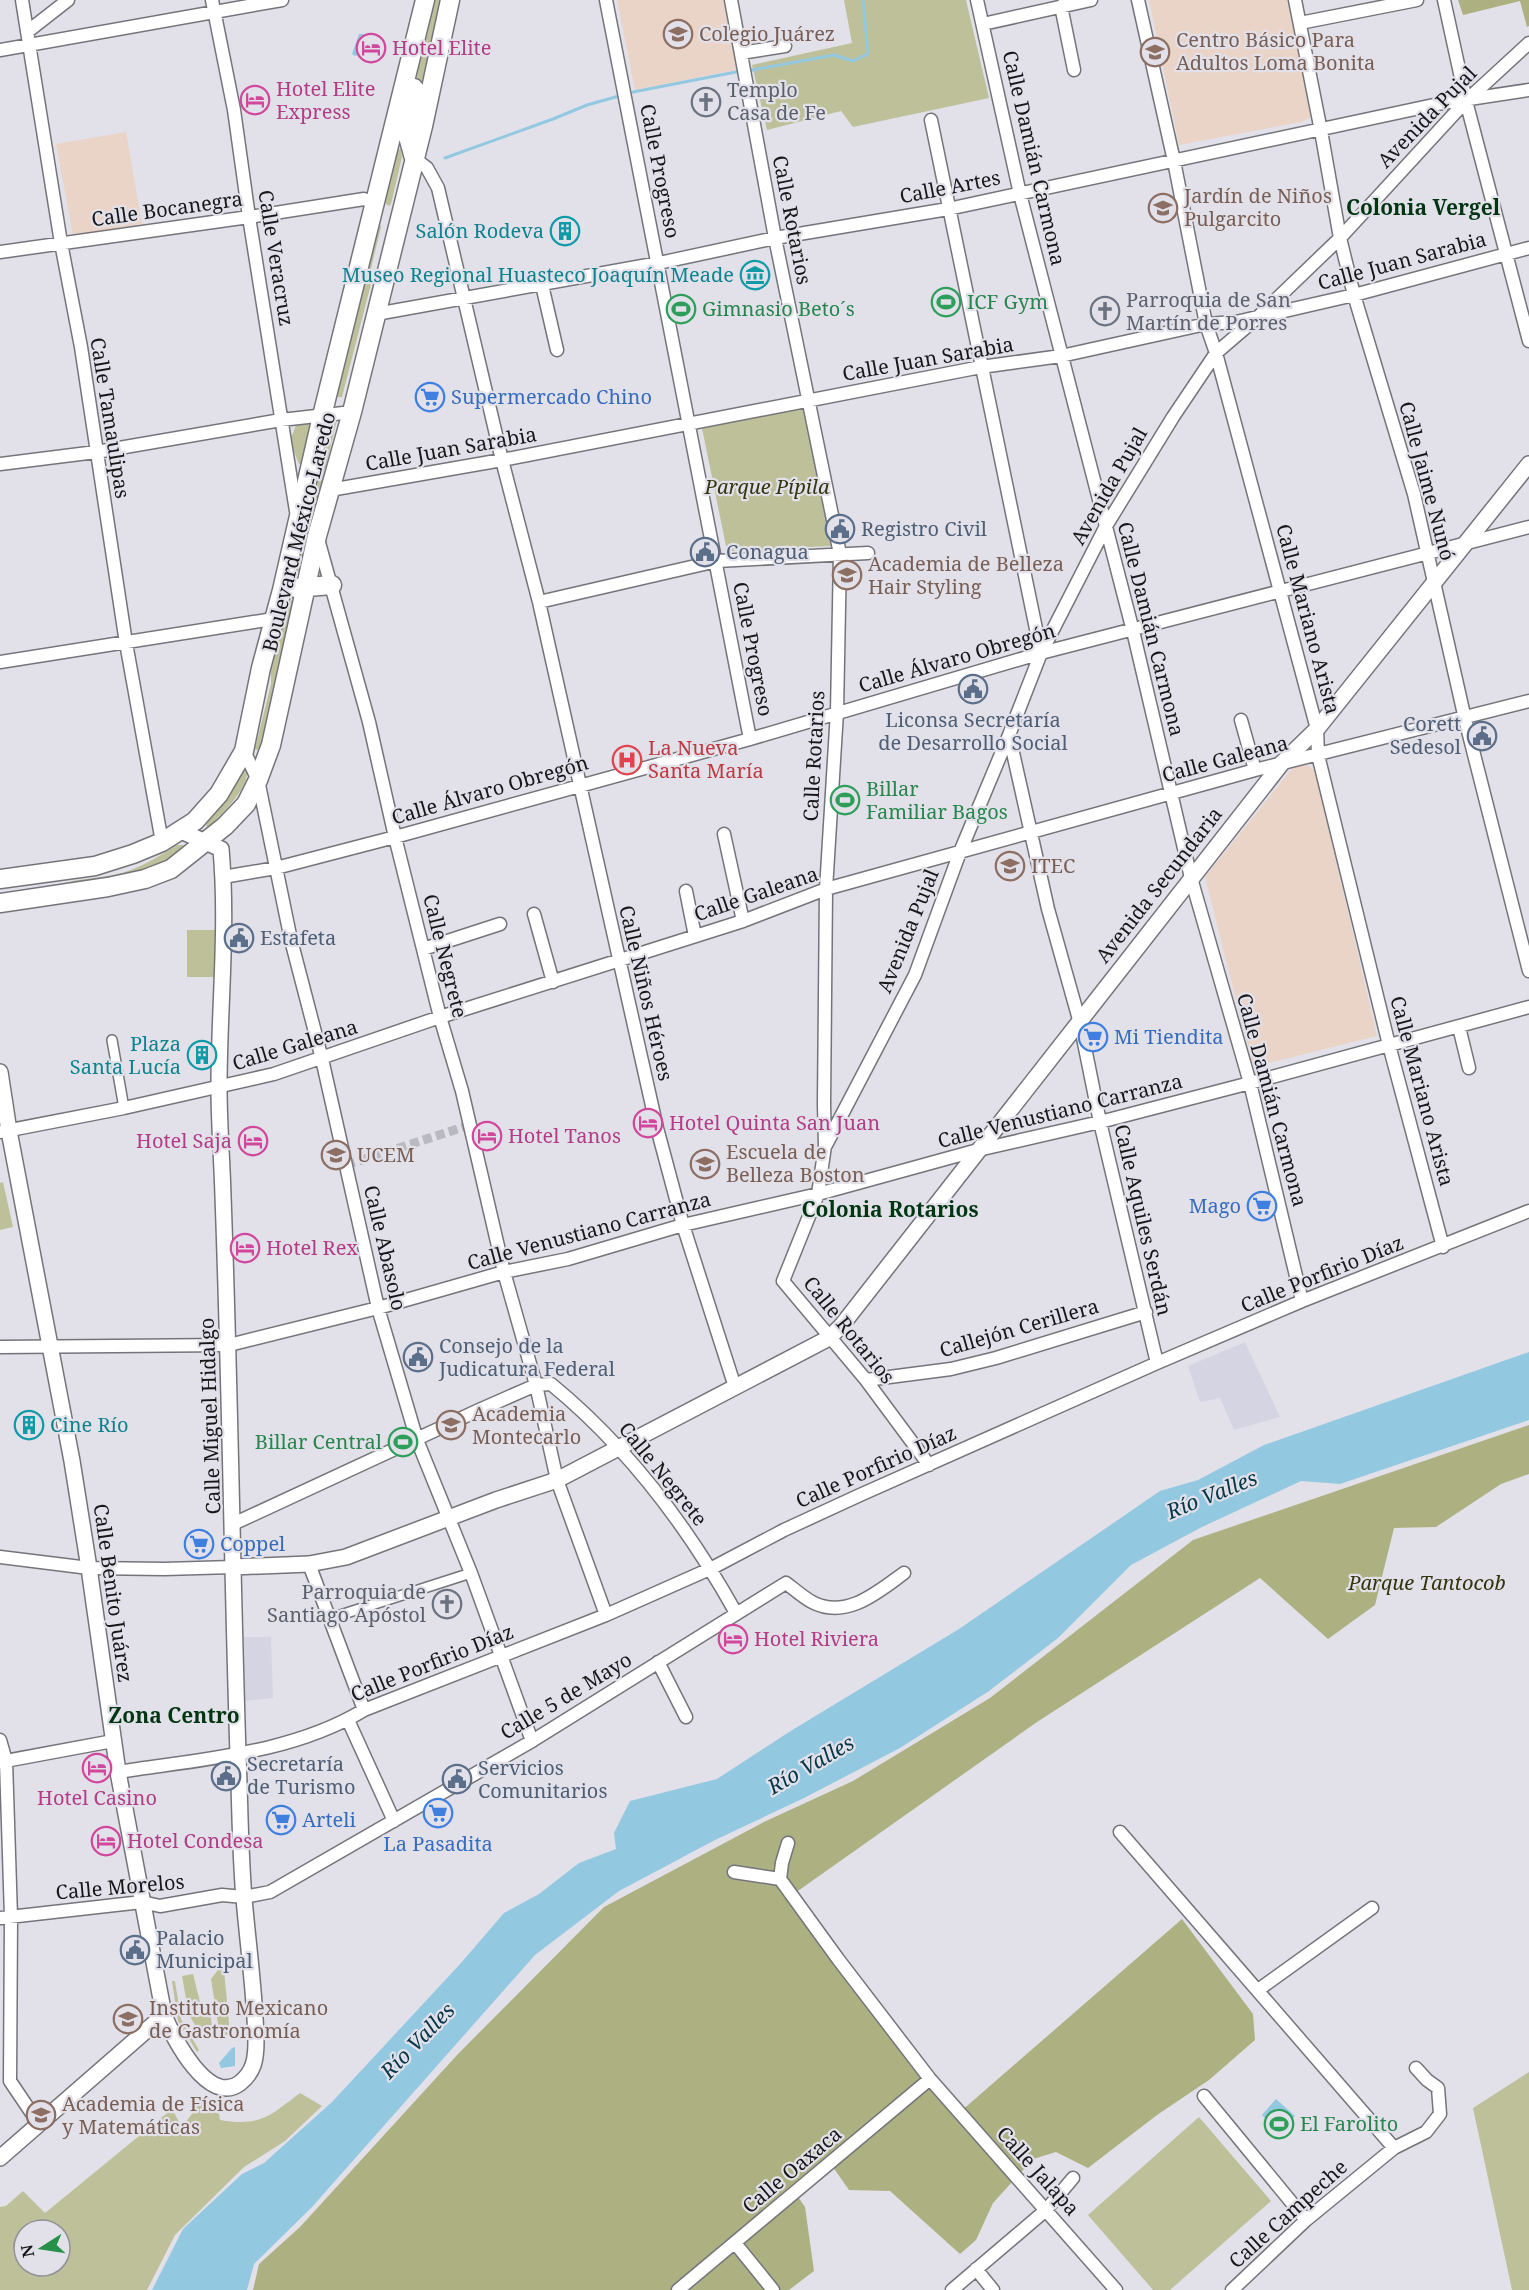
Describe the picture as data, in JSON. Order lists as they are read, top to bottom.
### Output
{
  "streets": {
    "main road": ["Boulevard México-Laredo"],
    "street": [
      "Avenida Pujal",
      "Calle Damián Carmona",
      "Calle Progreso",
      "Calle Artes",
      "Calle Bocanegra",
      "Calle Rotarios",
      "Calle Veracruz",
      "Calle Juan Sarabia",
      "Calle Tamaulipas",
      "Calle Jaime Nunó",
      "Calle Mariano Arista",
      "Calle Álvaro Obregón",
      "Calle Galeana",
      "Avenida Secundaria",
      "Calle Negrete",
      "Calle Niños Héroes",
      "Calle Venustiano Carranza",
      "Calle Aquiles Serdán",
      "Calle Abasolo",
      "Calle Porfirio Díaz",
      "Callejón Cerillera",
      "Calle Miguel Hidalgo",
      "Calle Benito Juárez",
      "Calle 5 de Mayo",
      "Calle Morelos",
      "Calle Oaxaca",
      "Calle Jalapa",
      "Calle Campeche"
    ]
  },
  "crossings": [
    ["Avenida Pujal", "Calle Damián Carmona"],
    ["Avenida Pujal", "Calle Artes"],
    ["Avenida Pujal", "Calle Rotarios"],
    ["Avenida Pujal", "Calle Juan Sarabia"],
    ["Avenida Pujal", "Calle Jaime Nunó"],
    ["Avenida Pujal", "Calle Mariano Arista"],
    ["Avenida Pujal", "Calle Álvaro Obregón"],
    ["Avenida Pujal", "Calle Galeana"],
    ["Avenida Pujal", "Calle Aquiles Serdán"],
    ["Calle Damián Carmona", "Calle Artes"],
    ["Calle Damián Carmona", "Calle Juan Sarabia"],
    ["Calle Damián Carmona", "Calle Álvaro Obregón"],
    ["Calle Damián Carmona", "Calle Galeana"],
    ["Calle Damián Carmona", "Avenida Secundaria"],
    ["Calle Damián Carmona", "Calle Venustiano Carranza"],
    ["Calle Damián Carmona", "Calle Porfirio Díaz"],
    ["Calle Progreso", "Calle Artes"],
    ["Calle Progreso", "Calle Juan Sarabia"],
    ["Calle Progreso", "Calle Álvaro Obregón"],
    ["Calle Artes", "Calle Rotarios"],
    ["Calle Artes", "Calle Jaime Nunó"],
    ["Calle Artes", "Boulevard México-Laredo"],
    ["Calle Artes", "Calle Mariano Arista"],
    ["Calle Artes", "Calle Niños Héroes"],
    ["Calle Bocanegra", "Calle Veracruz"],
    ["Calle Bocanegra", "Calle Tamaulipas"],
    ["Calle Bocanegra", "Boulevard México-Laredo"],
    ["Calle Rotarios", "Calle Juan Sarabia"],
    ["Calle Rotarios", "Calle Álvaro Obregón"],
    ["Calle Rotarios", "Calle Galeana"],
    ["Calle Rotarios", "Avenida Secundaria"],
    ["Calle Rotarios", "Calle Venustiano Carranza"],
    ["Calle Rotarios", "Calle Porfirio Díaz"],
    ["Calle Rotarios", "Callejón Cerillera"],
    ["Calle Veracruz", "Boulevard México-Laredo"],
    ["Calle Juan Sarabia", "Calle Jaime Nunó"],
    ["Calle Juan Sarabia", "Boulevard México-Laredo"],
    ["Calle Juan Sarabia", "Calle Mariano Arista"],
    ["Calle Juan Sarabia", "Calle Niños Héroes"],
    ["Calle Tamaulipas", "Boulevard México-Laredo"],
    ["Calle Jaime Nunó", "Calle Álvaro Obregón"],
    ["Calle Jaime Nunó", "Calle Galeana"],
    ["Calle Jaime Nunó", "Avenida Secundaria"],
    ["Boulevard México-Laredo", "Calle Negrete"],
    ["Boulevard México-Laredo", "Calle Niños Héroes"],
    ["Boulevard México-Laredo", "Calle Abasolo"],
    ["Boulevard México-Laredo", "Calle Miguel Hidalgo"],
    ["Calle Mariano Arista", "Calle Álvaro Obregón"],
    ["Calle Mariano Arista", "Calle Galeana"],
    ["Calle Mariano Arista", "Avenida Secundaria"],
    ["Calle Mariano Arista", "Calle Venustiano Carranza"],
    ["Calle Mariano Arista", "Calle Porfirio Díaz"],
    ["Calle Álvaro Obregón", "Avenida Secundaria"],
    ["Calle Álvaro Obregón", "Calle Negrete"],
    ["Calle Álvaro Obregón", "Calle Niños Héroes"],
    ["Calle Álvaro Obregón", "Calle Abasolo"],
    ["Calle Álvaro Obregón", "Calle Miguel Hidalgo"],
    ["Calle Galeana", "Avenida Secundaria"],
    ["Calle Galeana", "Calle Negrete"],
    ["Calle Galeana", "Calle Niños Héroes"],
    ["Calle Galeana", "Calle Aquiles Serdán"],
    ["Calle Galeana", "Calle Abasolo"],
    ["Calle Galeana", "Calle Miguel Hidalgo"],
    ["Calle Galeana", "Calle Benito Juárez"],
    ["Avenida Secundaria", "Calle Venustiano Carranza"],
    ["Avenida Secundaria", "Calle Aquiles Serdán"],
    ["Calle Negrete", "Calle Venustiano Carranza"],
    ["Calle Negrete", "Calle Porfirio Díaz"],
    ["Calle Negrete", "Calle 5 de Mayo"],
    ["Calle Niños Héroes", "Calle Venustiano Carranza"],
    ["Calle Venustiano Carranza", "Calle Aquiles Serdán"],
    ["Calle Venustiano Carranza", "Calle Abasolo"],
    ["Calle Venustiano Carranza", "Calle Miguel Hidalgo"],
    ["Calle Venustiano Carranza", "Calle Benito Juárez"],
    ["Calle Aquiles Serdán", "Calle Porfirio Díaz"],
    ["Calle Aquiles Serdán", "Callejón Cerillera"],
    ["Calle Abasolo", "Calle Porfirio Díaz"],
    ["Calle Abasolo", "Calle 5 de Mayo"],
    ["Calle Porfirio Díaz", "Calle Miguel Hidalgo"],
    ["Calle Porfirio Díaz", "Calle Benito Juárez"],
    ["Calle Miguel Hidalgo", "Calle Benito Juárez"],
    ["Calle Miguel Hidalgo", "Calle 5 de Mayo"],
    ["Calle Miguel Hidalgo", "Calle Morelos"],
    ["Calle Benito Juárez", "Calle Morelos"],
    ["Calle 5 de Mayo", "Calle Morelos"],
    ["Calle Oaxaca", "Calle Jalapa"]
  ],
  "districts": ["Colonia Vergel", "Colonia Rotarios", "Zona Centro"],
  "water": ["Río Valles"],
  "parks": ["Parque Pípila", "Parque Tantocob"],
  "places": {
    "school or university": [
      "Colegio Juárez",
      "Centro Básico Para Adultos Loma Bonita",
      "Jardín de Niños Pulgarcito",
      "Academia de Belleza Hair Styling",
      "ITEC",
      "UCEM",
      "Escuela de Belleza Boston",
      "Academia Montecarlo",
      "Instituto Mexicano de Gastronomía",
      "Academia de Física y Matemáticas"
    ],
    "hotel": [
      "Hotel Elite",
      "Hotel Elite Express",
      "Hotel Quinta San Juan",
      "Hotel Tanos",
      "Hotel Saja",
      "Hotel Rex",
      "Hotel Riviera",
      "Hotel Casino",
      "Hotel Condesa"
    ],
    "church": ["Templo Casa de Fe", "Parroquia de San Martín de Porres", "Parroquia de Santiago Apóstol"],
    "building": ["Salón Rodeva", "Plaza Santa Lucía", "Cine Río"],
    "museum": ["Museo Regional Huasteco Joaquín Meade"],
    "sports": [
      "ICF Gym",
      "Gimnasio Beto´s",
      "Billar Familiar Bagos",
      "Billar Central",
      "El Farolito"
    ],
    "supermarket": [
      "Supermercado Chino",
      "Mi Tiendita",
      "Mago",
      "Coppel",
      "La Pasadita",
      "Arteli"
    ],
    "public building": [
      "Registro Civil",
      "Conagua",
      "Liconsa Secretaría de Desarrollo Social",
      "Corett Sedesol",
      "Estafeta",
      "Consejo de la Judicatura Federal",
      "Secretaría de Turismo",
      "Servicios Comunitarios",
      "Palacio Municipal"
    ],
    "hospital": ["La Nueva Santa María"]
  },
  "north": "left"
}
